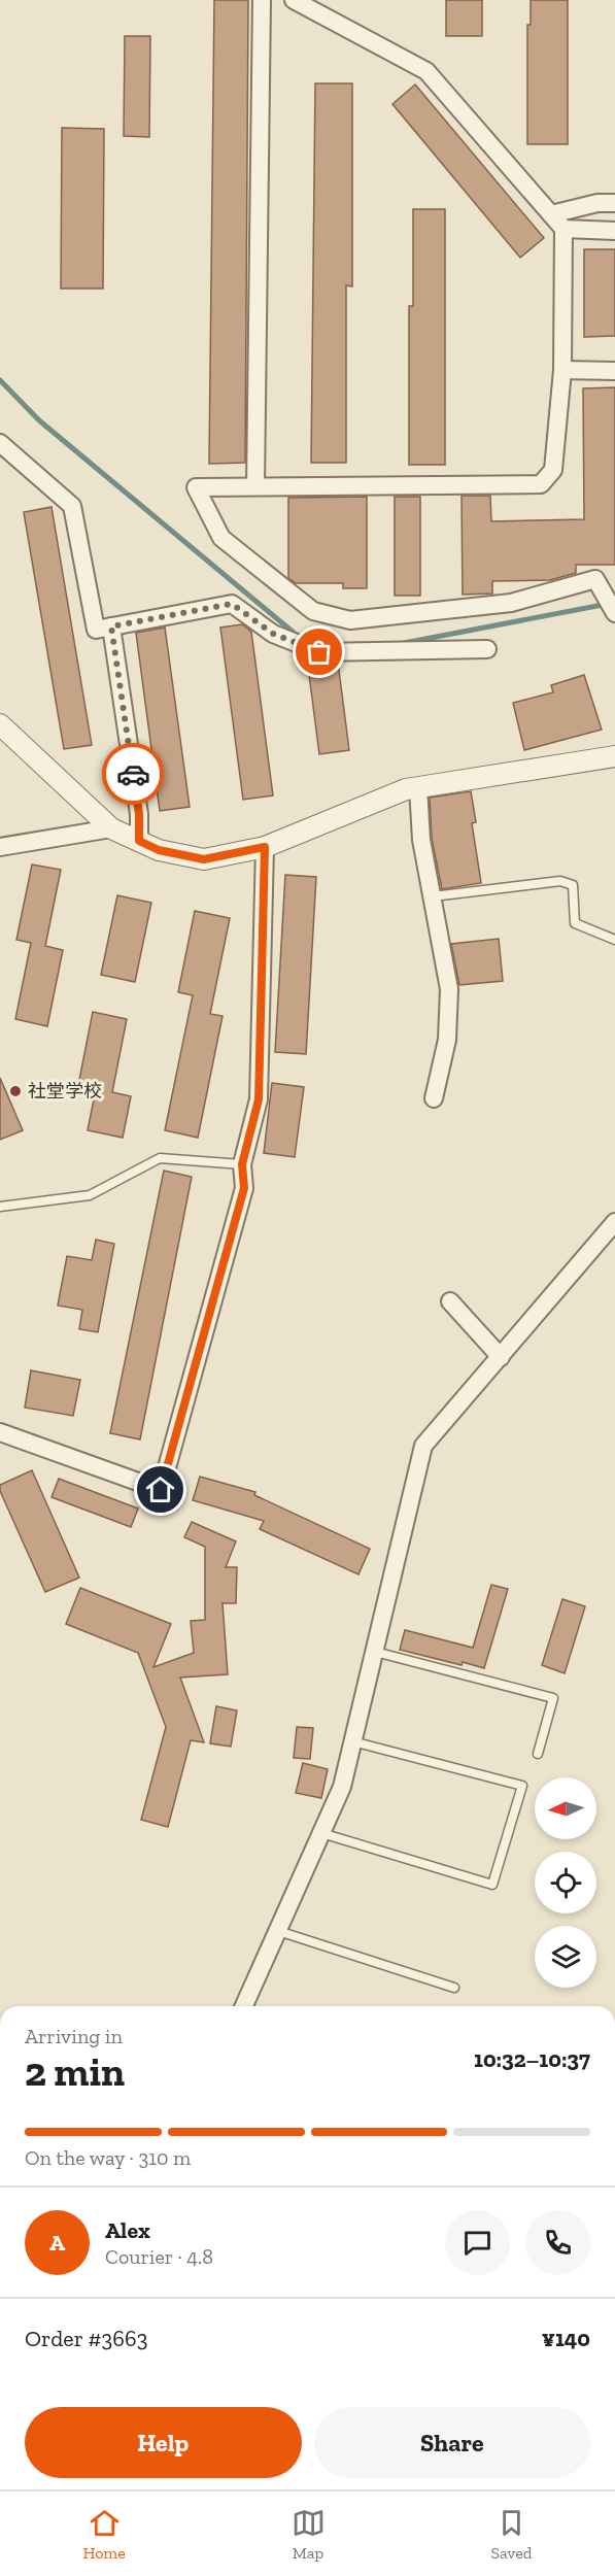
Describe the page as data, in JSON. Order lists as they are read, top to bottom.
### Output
{
  "places": ["社堂学校"],
  "north": "left",
  "page": {
    "heading": ["2 min", "Arriving in", "10:32–10:37"],
    "panel": [
      "Alex",
      "Courier · 4.8",
      "Order #3663",
      "¥140"
    ],
    "bar": "On the way · 310 m",
    "round": "A",
    "buttons": ["Help", "Share"],
    "tabs": ["Home", "Map", "Saved"]
  }
}
